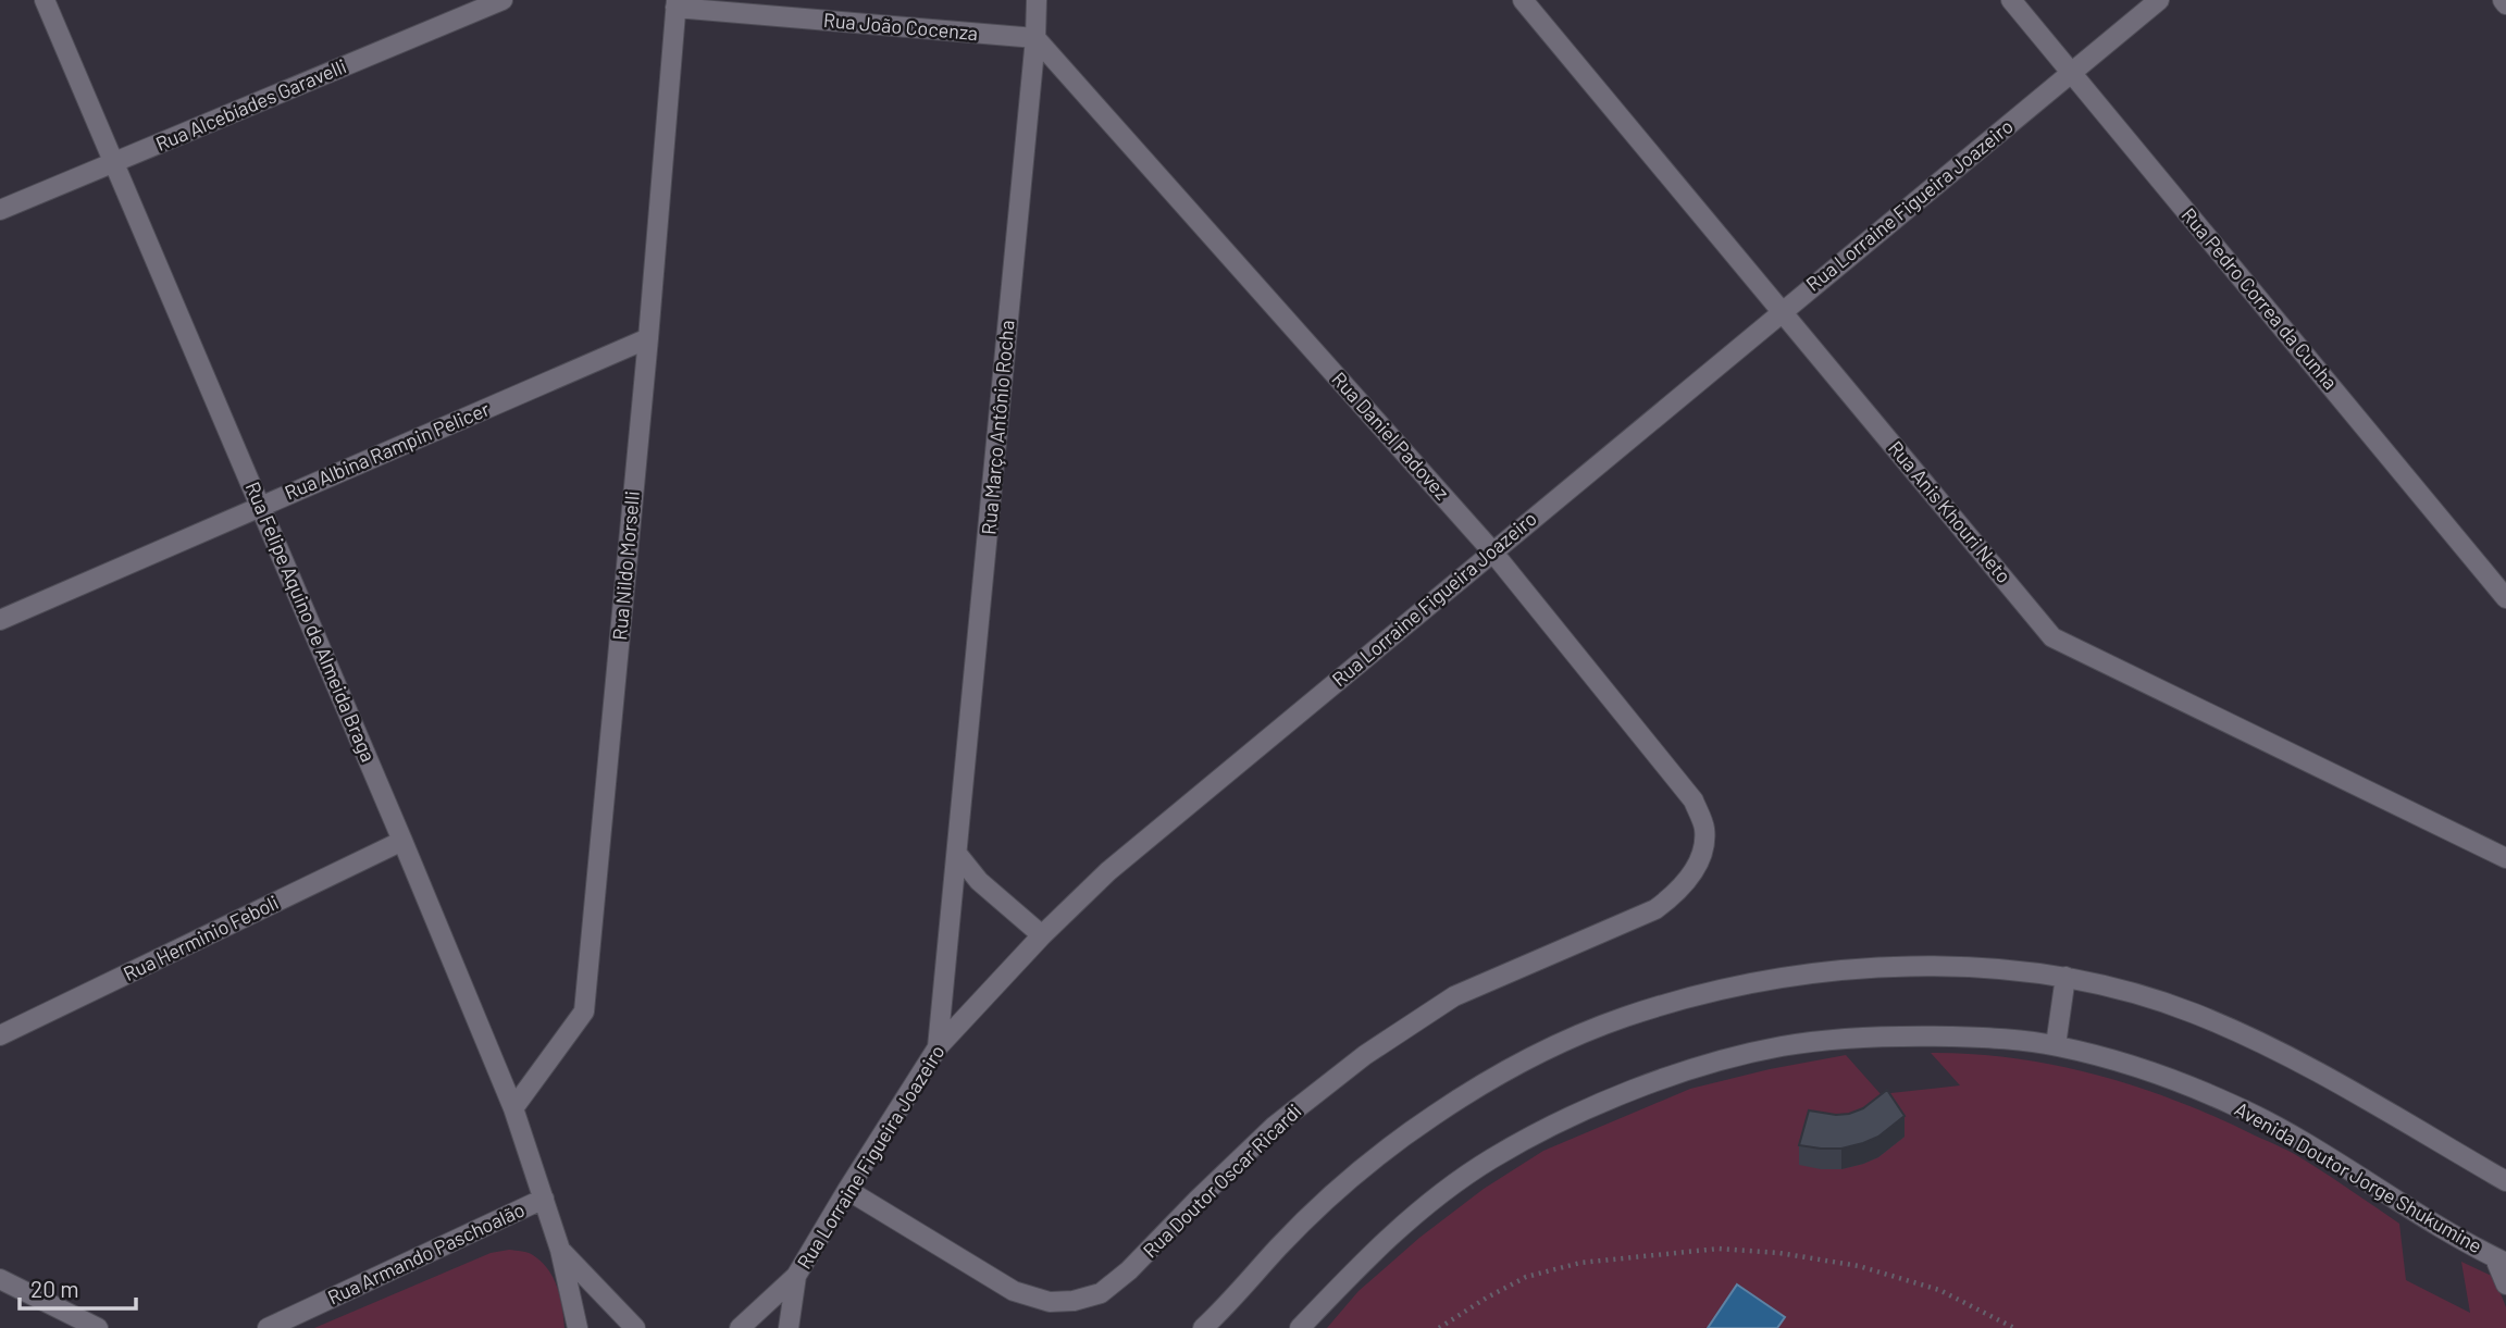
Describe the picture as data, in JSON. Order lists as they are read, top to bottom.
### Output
{
  "streets": {
    "street": [
      "Rua João Cocenza",
      "Rua Alcebíades Garavelli",
      "Rua Lorraine Figueira Joazeiro",
      "Rua Pedro Correa da Cunha",
      "Rua Março Antônio Rocha",
      "Rua Daniel Padovez",
      "Rua Albina Rampin Pelicer",
      "Rua Anis Khouri Neto",
      "Rua Nildo Morselli",
      "Rua Felipe Aquino de Almeida Braga",
      "Rua Herminio Feboli",
      "Avenida Doutor Jorge Shukumine",
      "Rua Doutor Oscar Ricardi",
      "Rua Armando Paschoalão"
    ]
  },
  "crossings": [
    ["Rua João Cocenza", "Rua Março Antônio Rocha"],
    ["Rua João Cocenza", "Rua Daniel Padovez"],
    ["Rua João Cocenza", "Rua Nildo Morselli"],
    ["Rua Alcebíades Garavelli", "Rua Felipe Aquino de Almeida Braga"],
    ["Rua Lorraine Figueira Joazeiro", "Rua Pedro Correa da Cunha"],
    ["Rua Lorraine Figueira Joazeiro", "Rua Março Antônio Rocha"],
    ["Rua Lorraine Figueira Joazeiro", "Rua Daniel Padovez"],
    ["Rua Lorraine Figueira Joazeiro", "Rua Anis Khouri Neto"],
    ["Rua Lorraine Figueira Joazeiro", "Rua Doutor Oscar Ricardi"],
    ["Rua Março Antônio Rocha", "Rua Daniel Padovez"],
    ["Rua Daniel Padovez", "Rua Doutor Oscar Ricardi"],
    ["Rua Albina Rampin Pelicer", "Rua Nildo Morselli"],
    ["Rua Albina Rampin Pelicer", "Rua Felipe Aquino de Almeida Braga"],
    ["Rua Nildo Morselli", "Rua Felipe Aquino de Almeida Braga"],
    ["Rua Felipe Aquino de Almeida Braga", "Rua Herminio Feboli"],
    ["Rua Felipe Aquino de Almeida Braga", "Rua Armando Paschoalão"]
  ],
  "scale_bar": "20 m"
}
